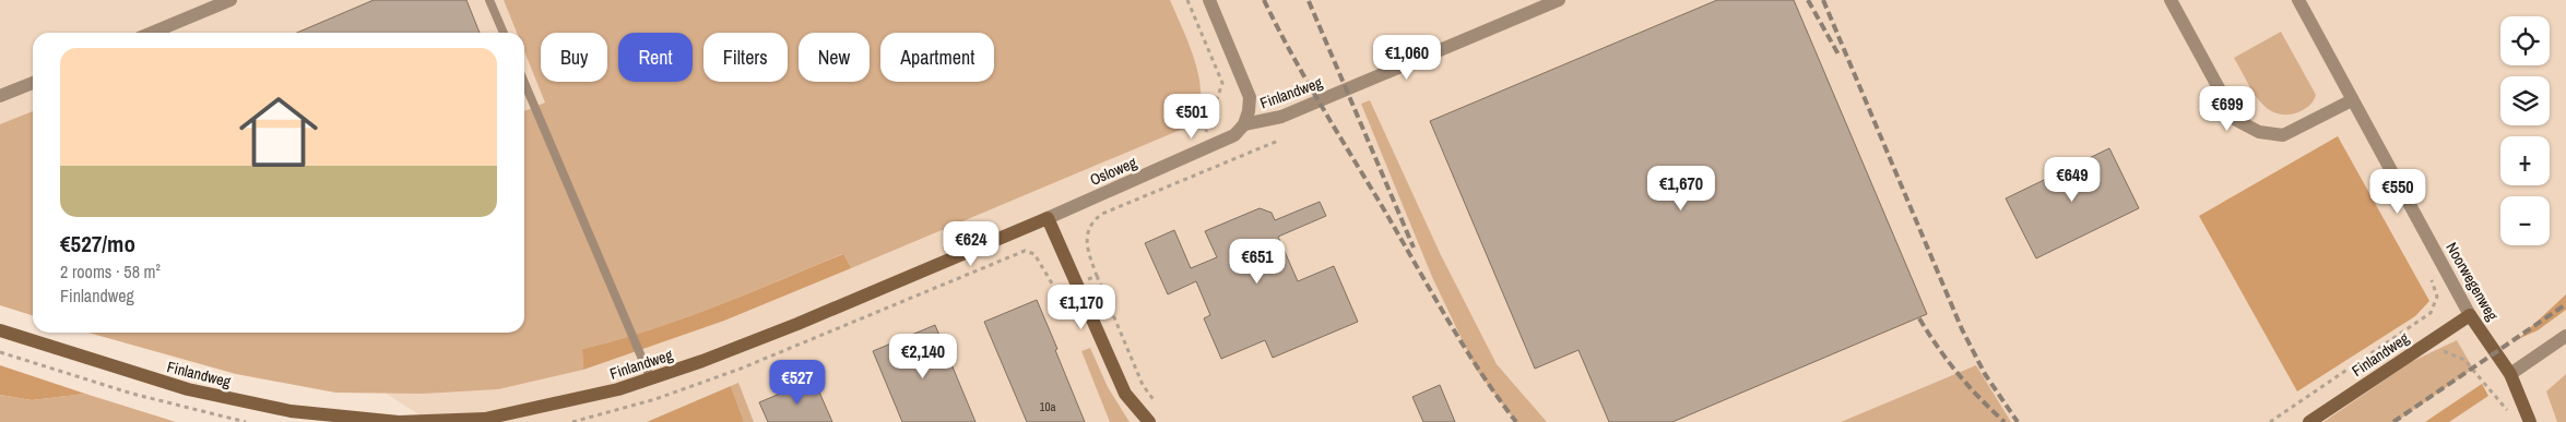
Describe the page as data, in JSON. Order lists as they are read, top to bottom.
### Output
{
  "streets": {
    "street": ["Finlandweg", "Osloweg", "Noorwegenweg"]
  },
  "crossings": [
    ["Finlandweg", "Osloweg"],
    ["Finlandweg", "Noorwegenweg"]
  ],
  "house_numbers": ["10a"],
  "page": {
    "map_buttons": ["+", "−"],
    "chip": [
      "Buy",
      "Rent",
      "Filters",
      "New",
      "Apartment"
    ],
    "list": [
      {
        "name": "€527/mo",
        "note": "2 rooms · 58 m² · Finlandweg"
      }
    ],
    "price": [
      "€1,060",
      "€699",
      "€501",
      "€649",
      "€1,670",
      "€550",
      "€624",
      "€651",
      "€1,170",
      "€2,140",
      "€527"
    ]
  }
}
